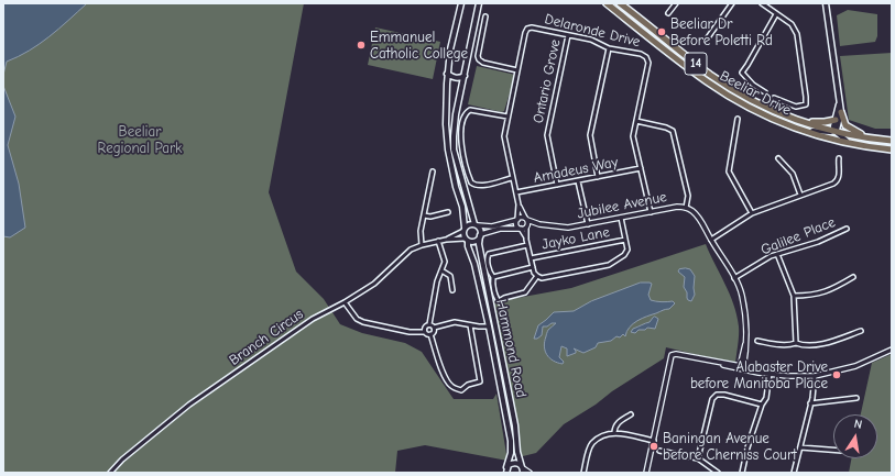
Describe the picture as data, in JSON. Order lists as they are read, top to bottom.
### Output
{
  "streets": {
    "highway": ["14", "Beeliar Drive"],
    "main road": ["Hammond Road"],
    "street": [
      "Delaronde Drive",
      "Ontario Grove",
      "Amadeus Way",
      "Jubilee Avenue",
      "Galilee Place",
      "Jayko Lane",
      "Branch Circus"
    ]
  },
  "crossings": [
    ["Delaronde Drive", "Ontario Grove"],
    ["Delaronde Drive", "Amadeus Way"],
    ["Delaronde Drive", "Jubilee Avenue"],
    ["Ontario Grove", "Amadeus Way"],
    ["Jubilee Avenue", "Galilee Place"],
    ["Branch Circus", "Hammond Road"]
  ],
  "parks": ["Beeliar Regional Park"],
  "places": [
    "Beeliar Dr Before Poletti Rd",
    "Emmanuel Catholic College",
    "Alabaster Drive before Manitoba Place",
    "Baningan Avenue before Cherniss Court"
  ],
  "north": "top"
}
